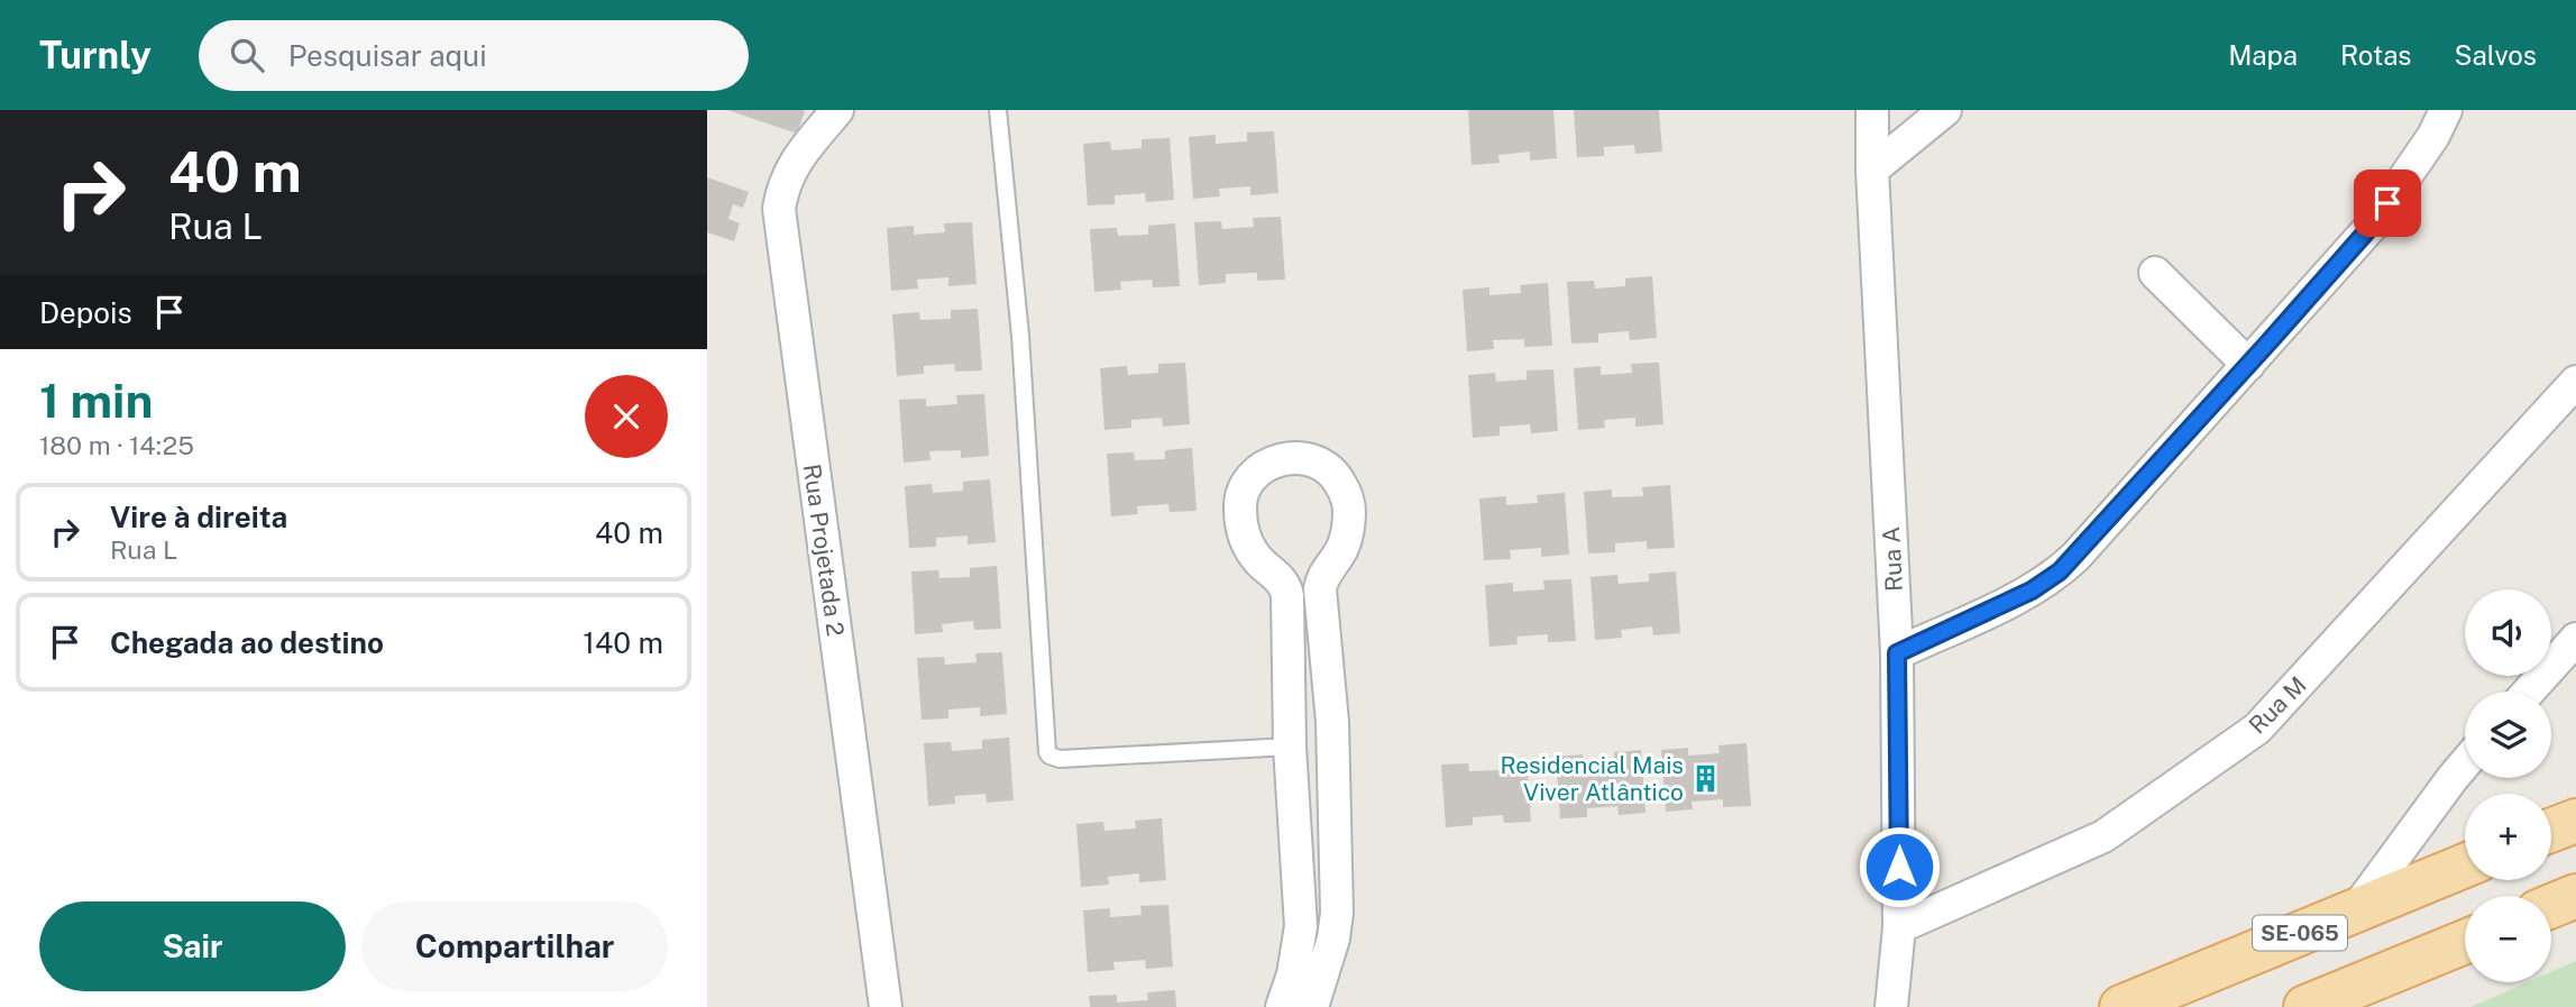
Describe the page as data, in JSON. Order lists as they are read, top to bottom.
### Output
{
  "streets": {
    "main road": ["SE-065"],
    "street": ["Rua Projetada 2", "Rua A", "Rua M"]
  },
  "crossings": [
    ["Rua A", "Rua M"]
  ],
  "places": {
    "building": ["Residencial Mais Viver Atlântico"]
  },
  "page": {
    "header": "Turnly",
    "search": "Pesquisar aqui",
    "nav": ["Mapa", "Rotas", "Salvos"],
    "turn": ["40 m", "Rua L"],
    "then": "Depois",
    "heading": ["1 min", "180 m · 14:25"],
    "list": [
      {
        "name": "Vire à direita",
        "note": "Rua L",
        "value": "40 m"
      },
      {
        "name": "Chegada ao destino",
        "value": "140 m"
      }
    ],
    "map_buttons": ["+", "−"],
    "buttons": ["Sair", "Compartilhar"]
  }
}
